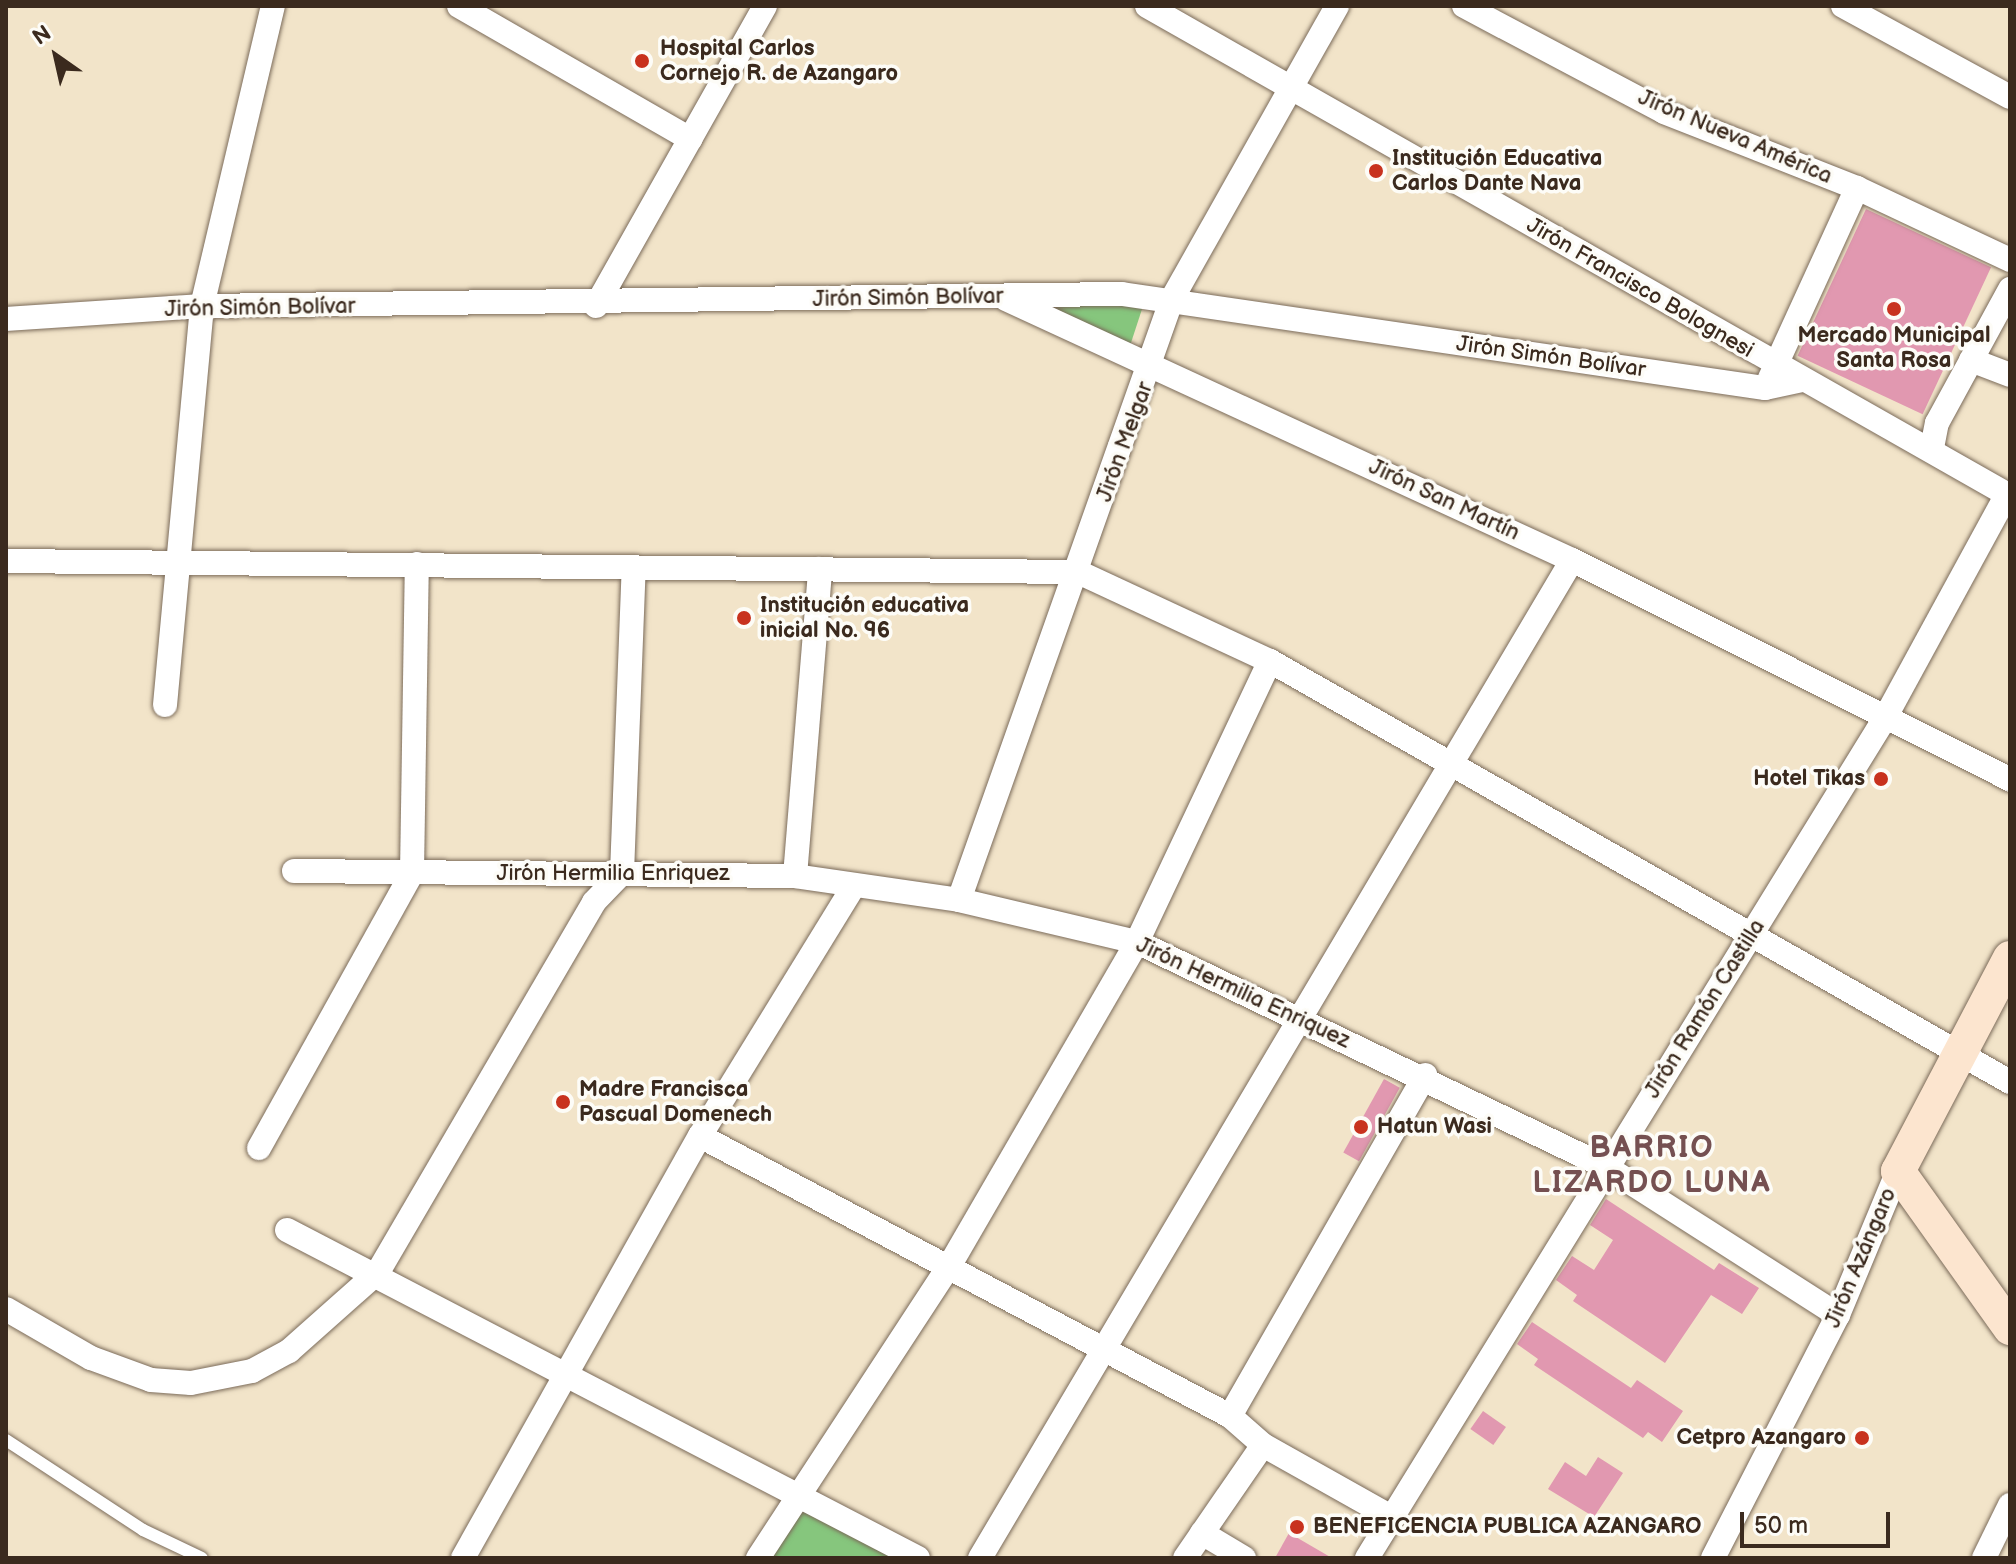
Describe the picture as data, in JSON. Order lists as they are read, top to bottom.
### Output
{
  "streets": {
    "street": [
      "Jirón Nueva América",
      "Jirón Francisco Bolognesi",
      "Jirón Simón Bolívar",
      "Jirón Melgar",
      "Jirón San Martín",
      "Jirón Hermilia Enriquez",
      "Jirón Ramón Castilla",
      "Jirón Azángaro"
    ]
  },
  "crossings": [
    ["Jirón Francisco Bolognesi", "Jirón Simón Bolívar"],
    ["Jirón Francisco Bolognesi", "Jirón Melgar"],
    ["Jirón Francisco Bolognesi", "Jirón Ramón Castilla"],
    ["Jirón Simón Bolívar", "Jirón Melgar"],
    ["Jirón Simón Bolívar", "Jirón San Martín"],
    ["Jirón Melgar", "Jirón San Martín"],
    ["Jirón Melgar", "Jirón Hermilia Enriquez"],
    ["Jirón San Martín", "Jirón Ramón Castilla"],
    ["Jirón Hermilia Enriquez", "Jirón Ramón Castilla"],
    ["Jirón Hermilia Enriquez", "Jirón Azángaro"]
  ],
  "districts": ["BARRIO LIZARDO LUNA"],
  "places": [
    "Hospital Carlos Cornejo R. de Azangaro",
    "Institución Educativa Carlos Dante Nava",
    "Mercado Municipal Santa Rosa",
    "Institución educativa inicial No. 96",
    "Hotel Tikas",
    "Madre Francisca Pascual Domenech",
    "Hatun Wasi",
    "Cetpro Azangaro",
    "BENEFICENCIA PUBLICA AZANGARO"
  ],
  "scale_bar": "50 m",
  "north": "top left"
}
